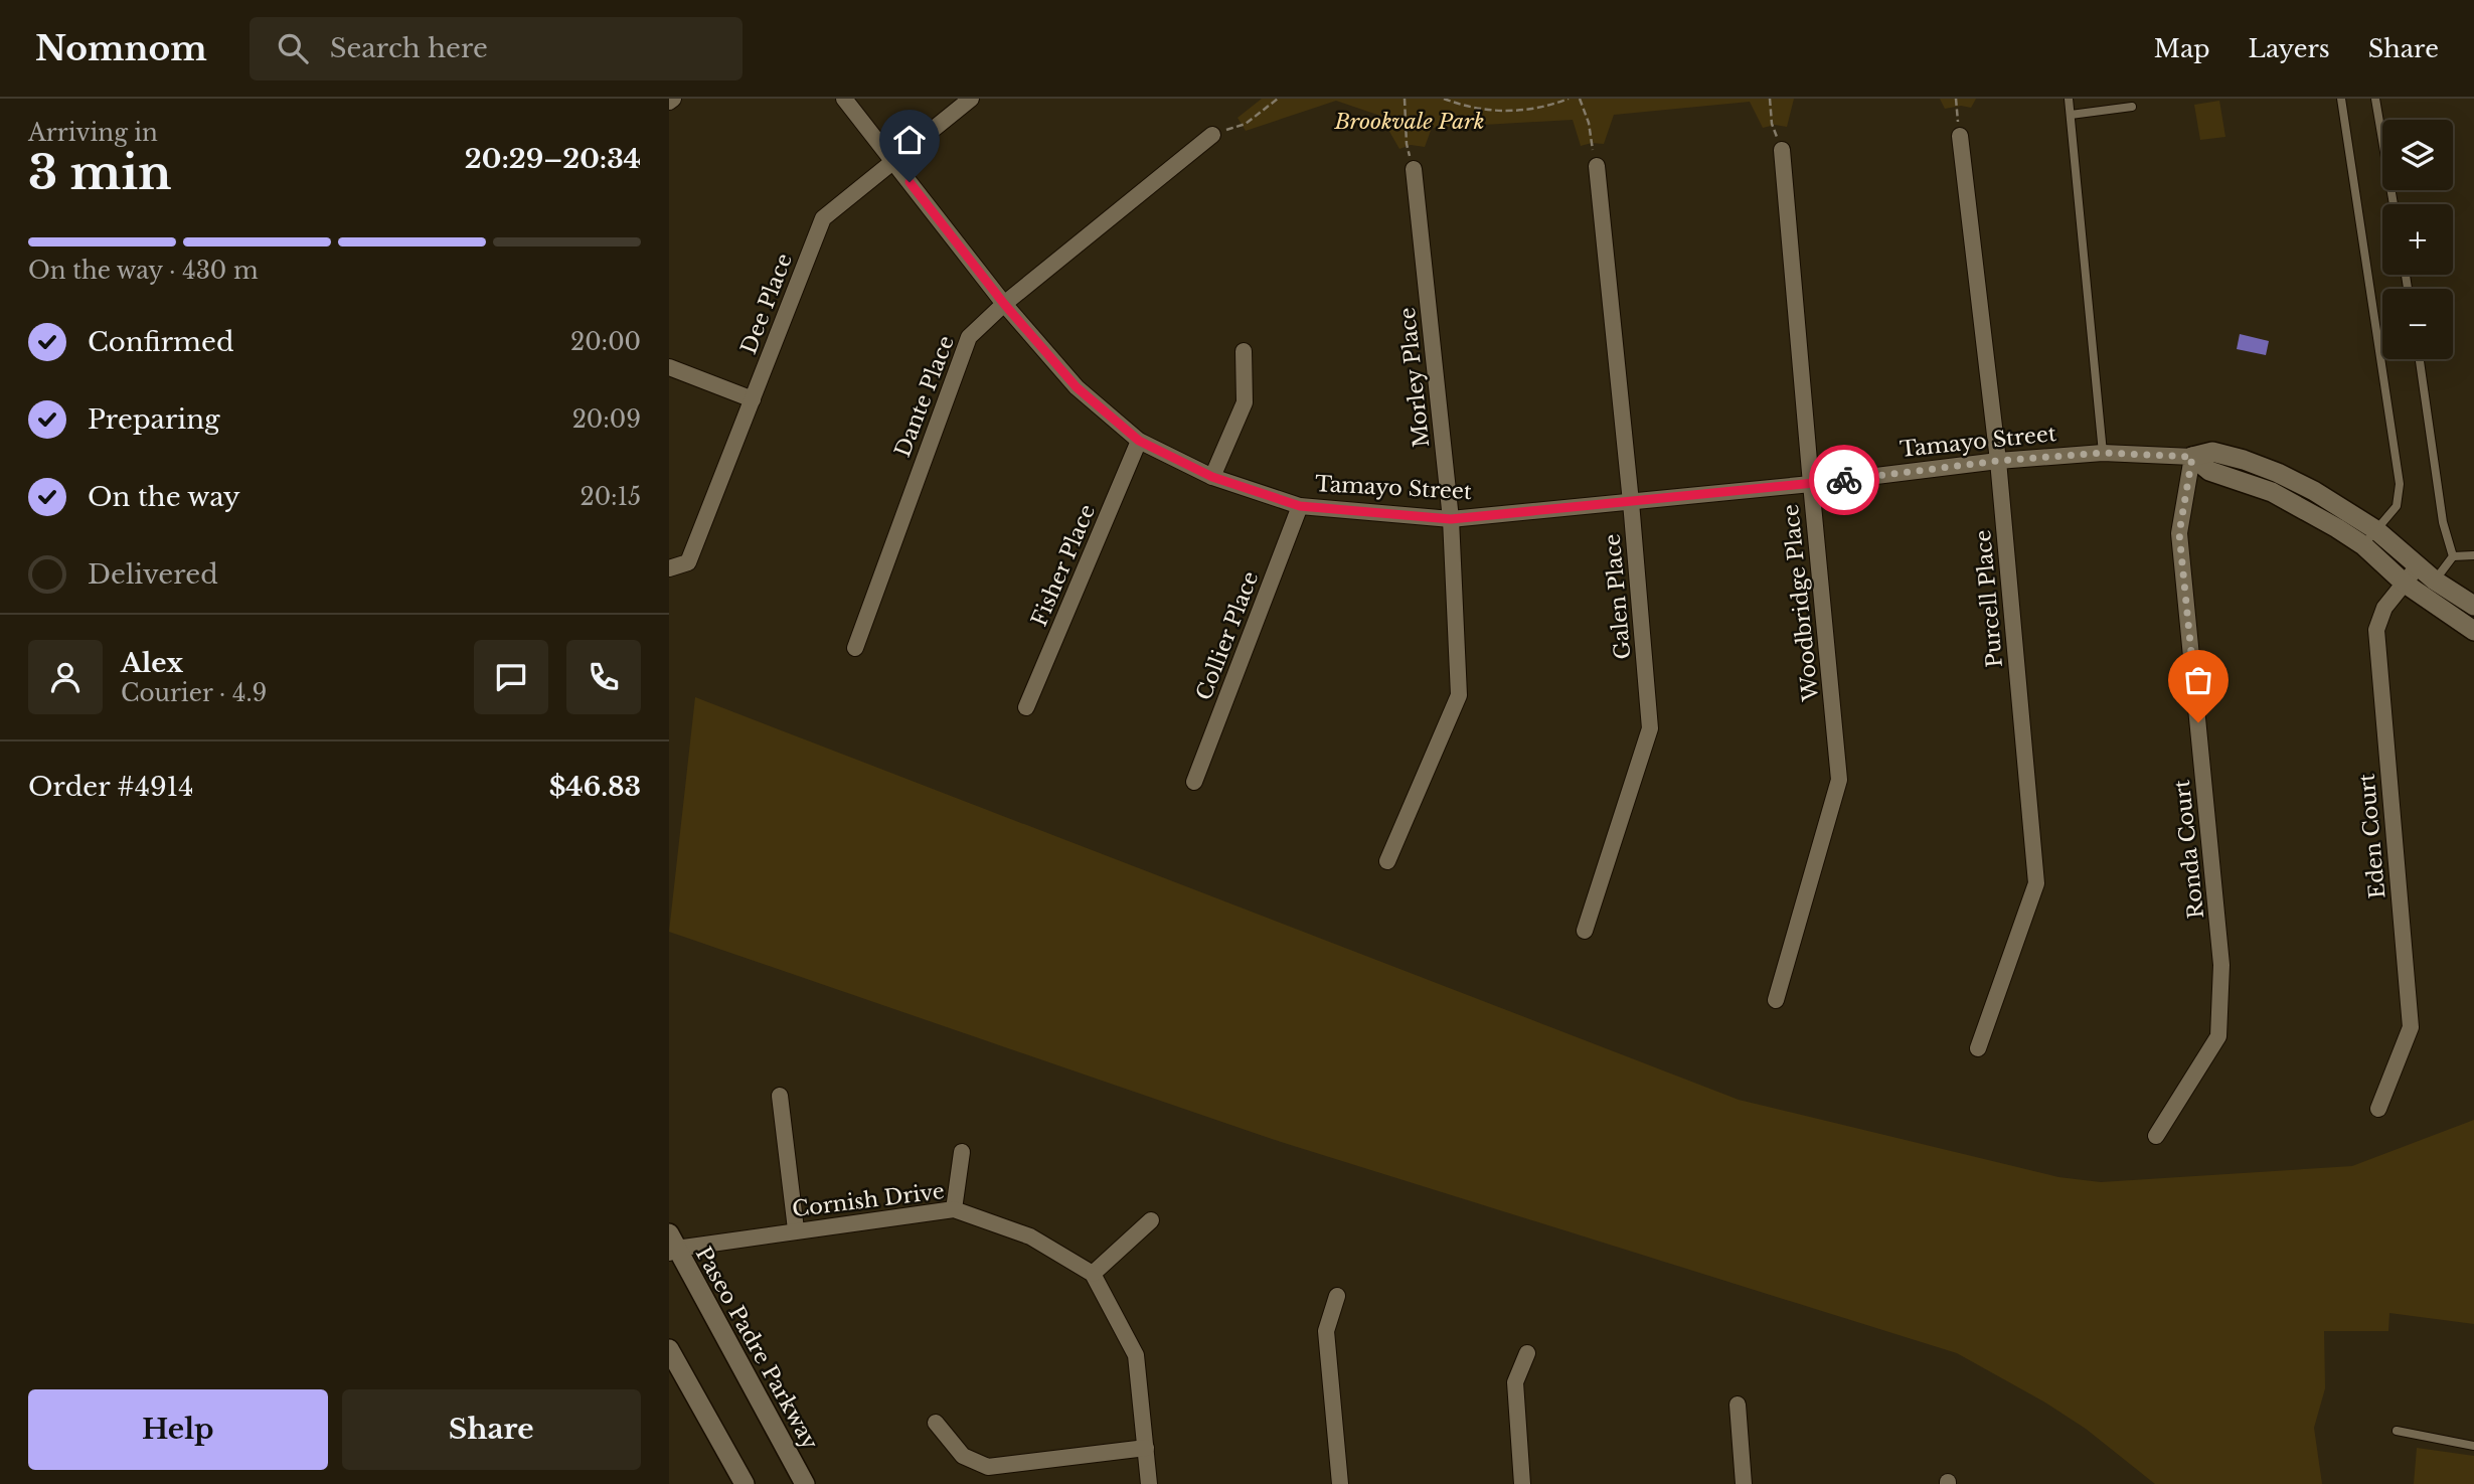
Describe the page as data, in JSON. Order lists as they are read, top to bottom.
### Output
{
  "streets": {
    "street": [
      "Dee Place",
      "Morley Place",
      "Dante Place",
      "Tamayo Street",
      "Fisher Place",
      "Galen Place",
      "Purcell Place",
      "Woodbridge Place",
      "Collier Place",
      "Eden Court",
      "Ronda Court",
      "Cornish Drive",
      "Paseo Padre Parkway"
    ]
  },
  "crossings": [
    ["Dee Place", "Tamayo Street"],
    ["Morley Place", "Tamayo Street"],
    ["Dante Place", "Tamayo Street"],
    ["Tamayo Street", "Fisher Place"],
    ["Tamayo Street", "Galen Place"],
    ["Tamayo Street", "Purcell Place"],
    ["Tamayo Street", "Woodbridge Place"],
    ["Tamayo Street", "Collier Place"],
    ["Tamayo Street", "Eden Court"],
    ["Tamayo Street", "Ronda Court"],
    ["Cornish Drive", "Paseo Padre Parkway"]
  ],
  "parks": ["Brookvale Park"],
  "page": {
    "header": "Nomnom",
    "search": "Search here",
    "nav": ["Map", "Layers", "Share"],
    "heading": ["3 min", "Arriving in", "20:29–20:34"],
    "panel": [
      "Alex",
      "Courier · 4.9",
      "Order #4914",
      "$46.83"
    ],
    "map_buttons": ["+", "−"],
    "bar": "On the way · 430 m",
    "list": [
      ["Confirmed", "20:00"],
      ["Preparing", "20:09"],
      ["On the way", "20:15"],
      "Delivered"
    ],
    "buttons": ["Help", "Share"]
  }
}
